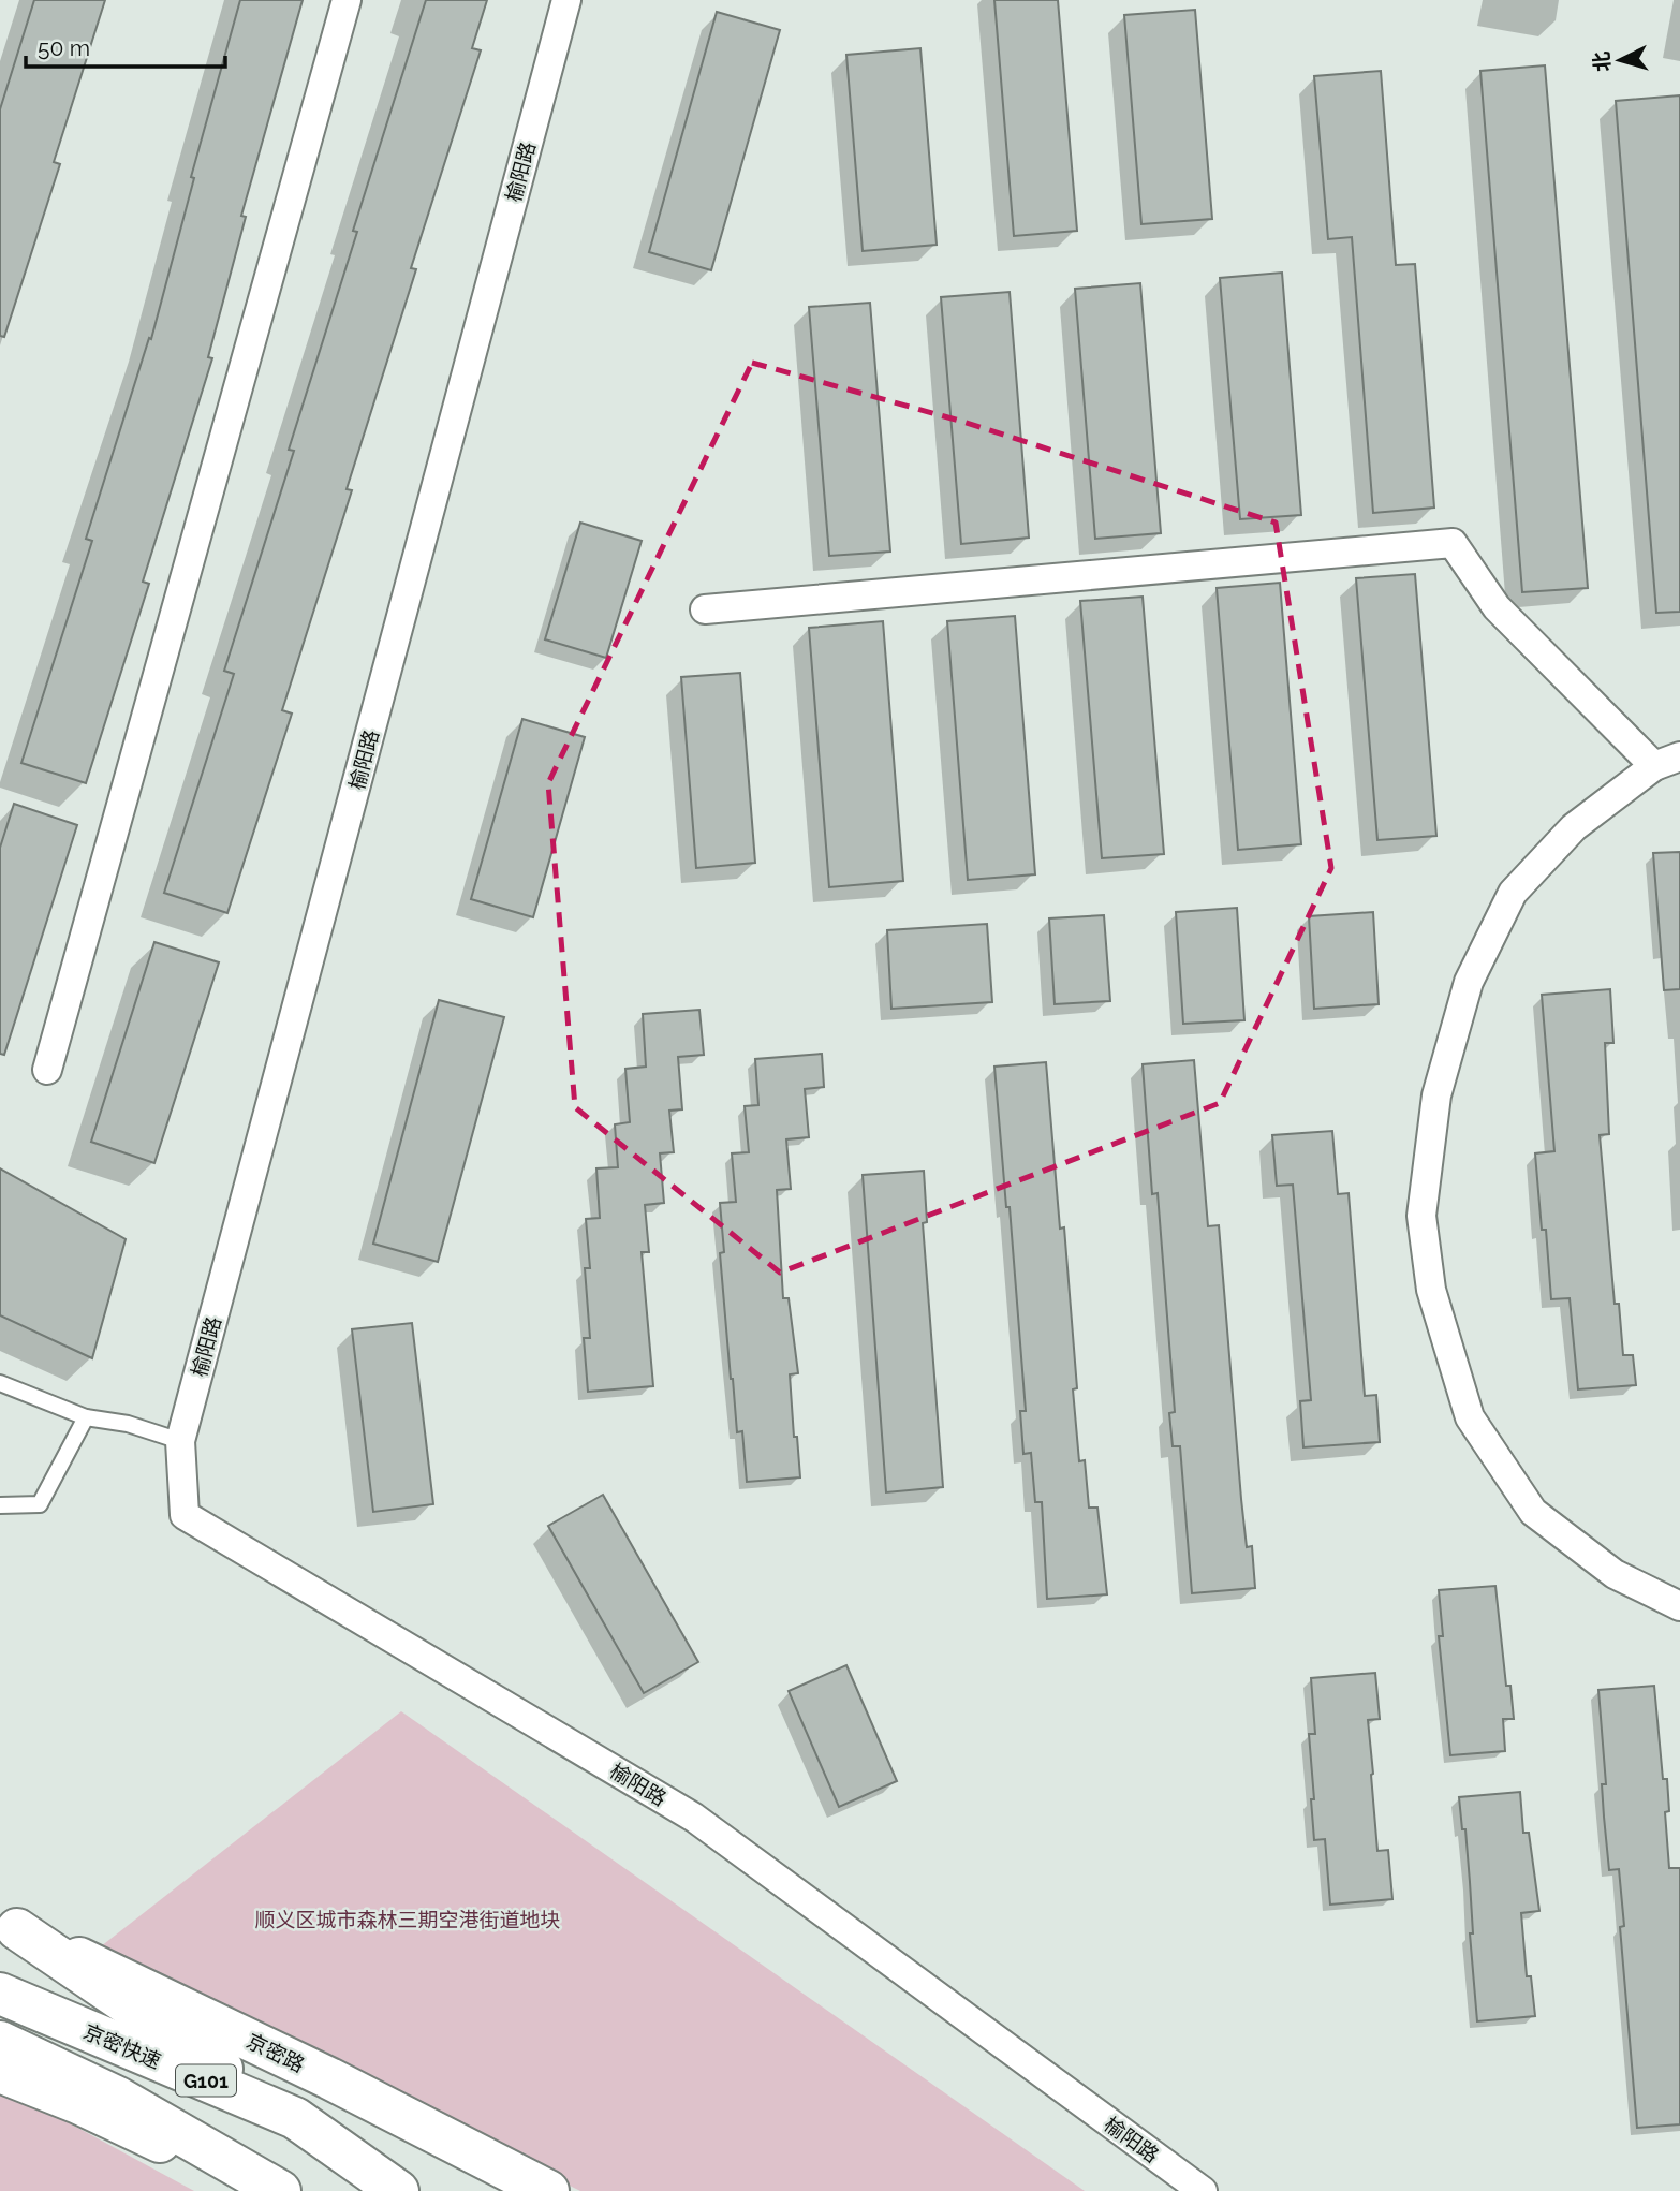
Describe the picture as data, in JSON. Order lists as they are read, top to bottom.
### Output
{
  "streets": {
    "main road": ["京密快速", "京密路", "G101"],
    "street": ["榆阳路"]
  },
  "parks": ["顺义区城市森林三期空港街道地块"],
  "scale_bar": "50 m",
  "north": "left"
}
